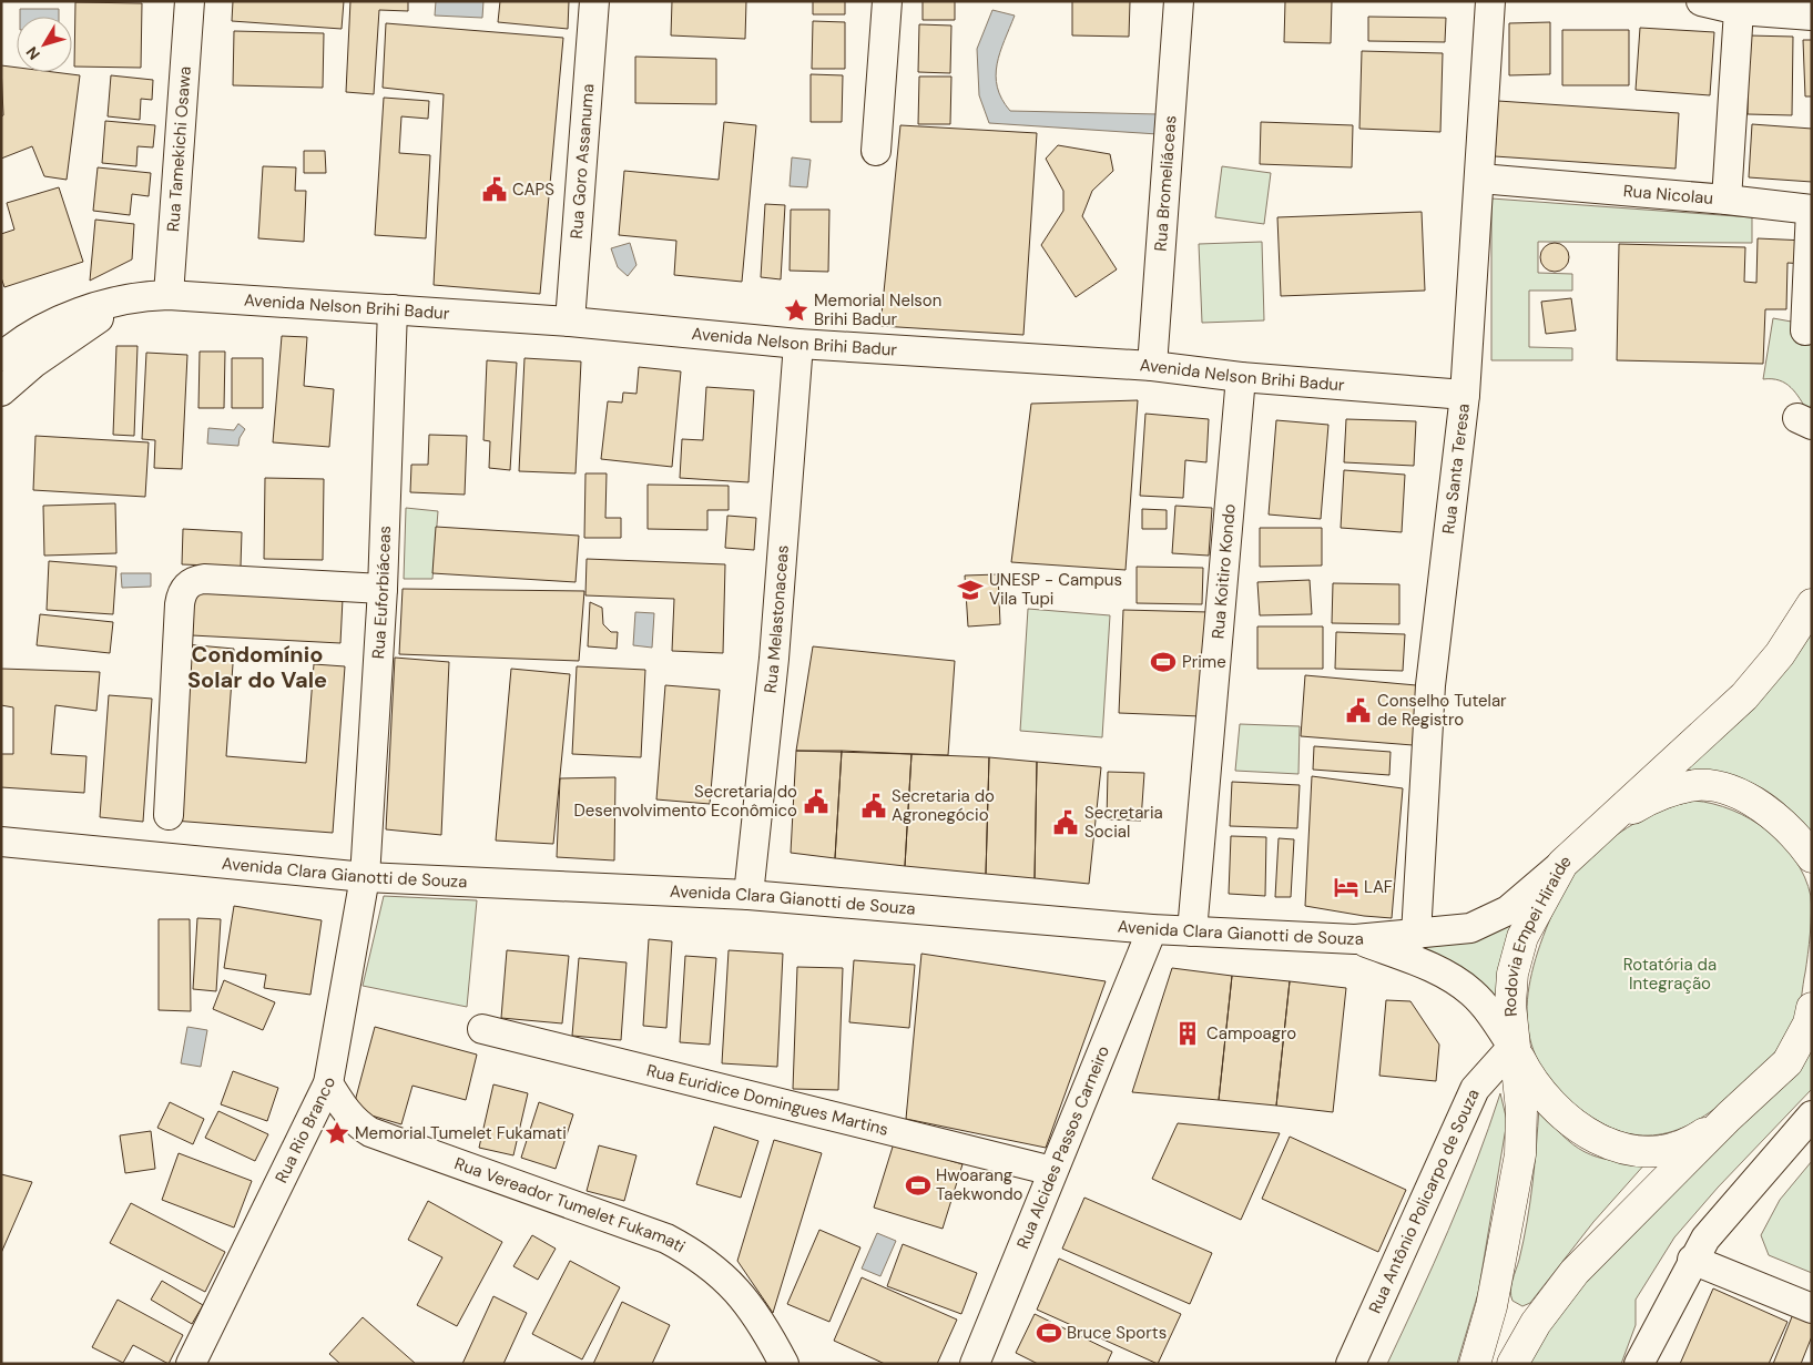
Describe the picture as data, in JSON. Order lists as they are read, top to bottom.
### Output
{
  "streets": {
    "main road": ["Rodovia Empei Hiraide"],
    "street": [
      "Rua Tamekichi Osawa",
      "Rua Goro Assanuma",
      "Rua Bromeliáceas",
      "Rua Nicolau",
      "Avenida Nelson Brihi Badur",
      "Rua Santa Teresa",
      "Rua Koitiro Kondo",
      "Rua Euforbiáceas",
      "Rua Melastonaceas",
      "Avenida Clara Gianotti de Souza",
      "Rua Euridice Domingues Martins",
      "Rua Rio Branco",
      "Rua Alcides Passos Carneiro",
      "Rua Antônio Policarpo de Souza",
      "Rua Vereador Tumelet Fukamati"
    ]
  },
  "crossings": [
    ["Rua Tamekichi Osawa", "Avenida Nelson Brihi Badur"],
    ["Rua Goro Assanuma", "Avenida Nelson Brihi Badur"],
    ["Rua Bromeliáceas", "Avenida Nelson Brihi Badur"],
    ["Rua Nicolau", "Rua Santa Teresa"],
    ["Avenida Nelson Brihi Badur", "Rua Santa Teresa"],
    ["Avenida Nelson Brihi Badur", "Rua Koitiro Kondo"],
    ["Avenida Nelson Brihi Badur", "Rua Euforbiáceas"],
    ["Avenida Nelson Brihi Badur", "Rua Melastonaceas"],
    ["Rua Santa Teresa", "Avenida Clara Gianotti de Souza"],
    ["Rua Koitiro Kondo", "Avenida Clara Gianotti de Souza"],
    ["Rua Euforbiáceas", "Avenida Clara Gianotti de Souza"],
    ["Rua Euforbiáceas", "Rua Rio Branco"],
    ["Rua Melastonaceas", "Avenida Clara Gianotti de Souza"],
    ["Avenida Clara Gianotti de Souza", "Rodovia Empei Hiraide"],
    ["Avenida Clara Gianotti de Souza", "Rua Rio Branco"],
    ["Avenida Clara Gianotti de Souza", "Rua Alcides Passos Carneiro"],
    ["Rodovia Empei Hiraide", "Rua Antônio Policarpo de Souza"],
    ["Rua Euridice Domingues Martins", "Rua Alcides Passos Carneiro"],
    ["Rua Rio Branco", "Rua Vereador Tumelet Fukamati"]
  ],
  "districts": ["Condomínio Solar do Vale"],
  "parks": ["Rotatória da Integração"],
  "places": {
    "public building": [
      "CAPS",
      "Conselho Tutelar de Registro",
      "Secretaria do Desenvolvimento Econômico",
      "Secretaria do Agronegócio",
      "Secretaria Social"
    ],
    "place": ["Memorial Nelson Brihi Badur", "Memorial Tumelet Fukamati"],
    "school or university": ["UNESP - Campus Vila Tupi"],
    "sports": ["Prime", "Hwoarang Taekwondo", "Bruce Sports"],
    "hotel": ["LAF"],
    "building": ["Campoagro"]
  },
  "north": "bottom left"
}
